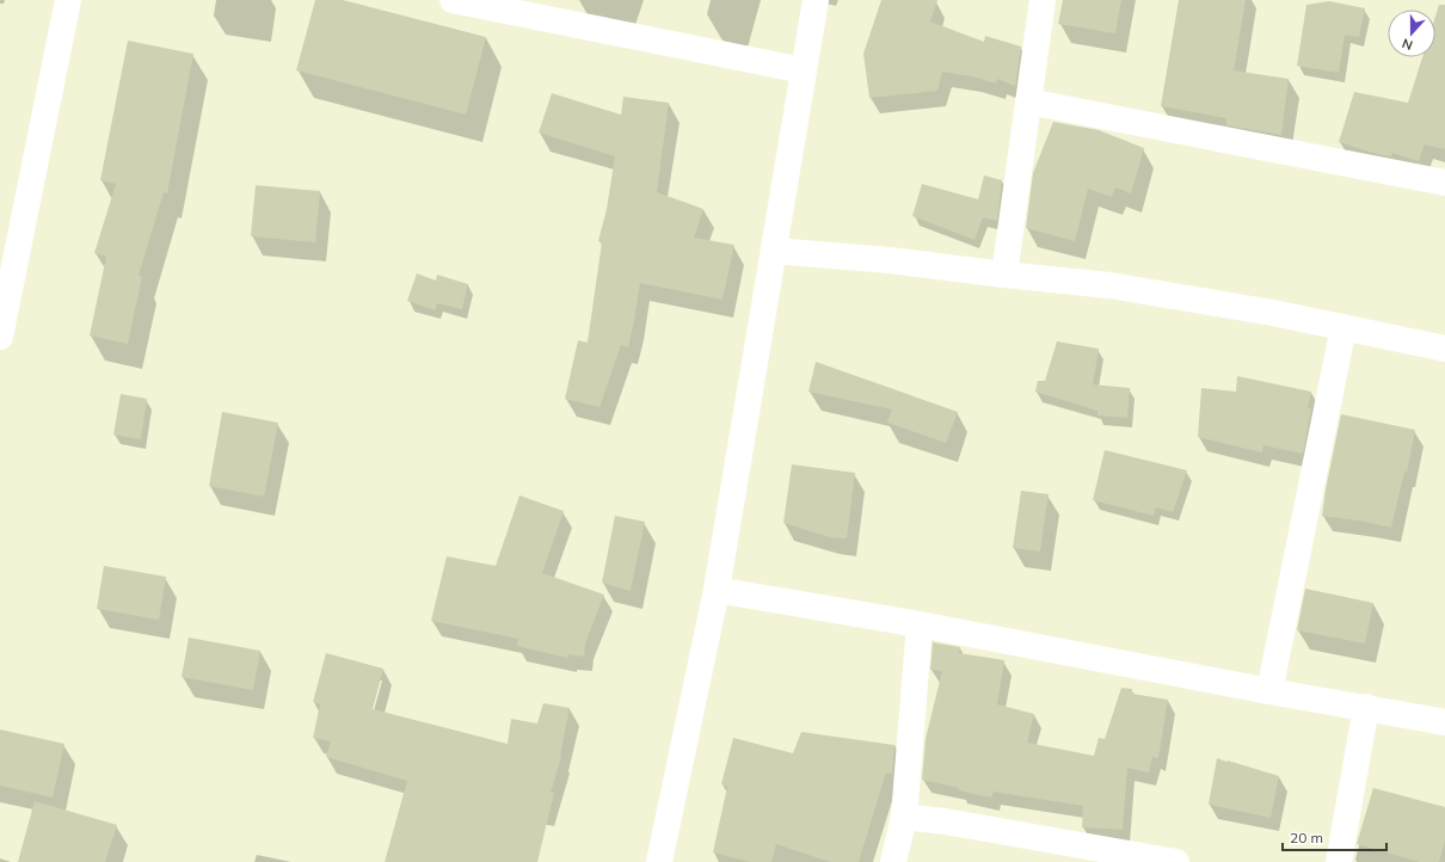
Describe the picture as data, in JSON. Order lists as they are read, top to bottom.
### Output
{
  "scale_bar": "20 m",
  "north": "bottom"
}
